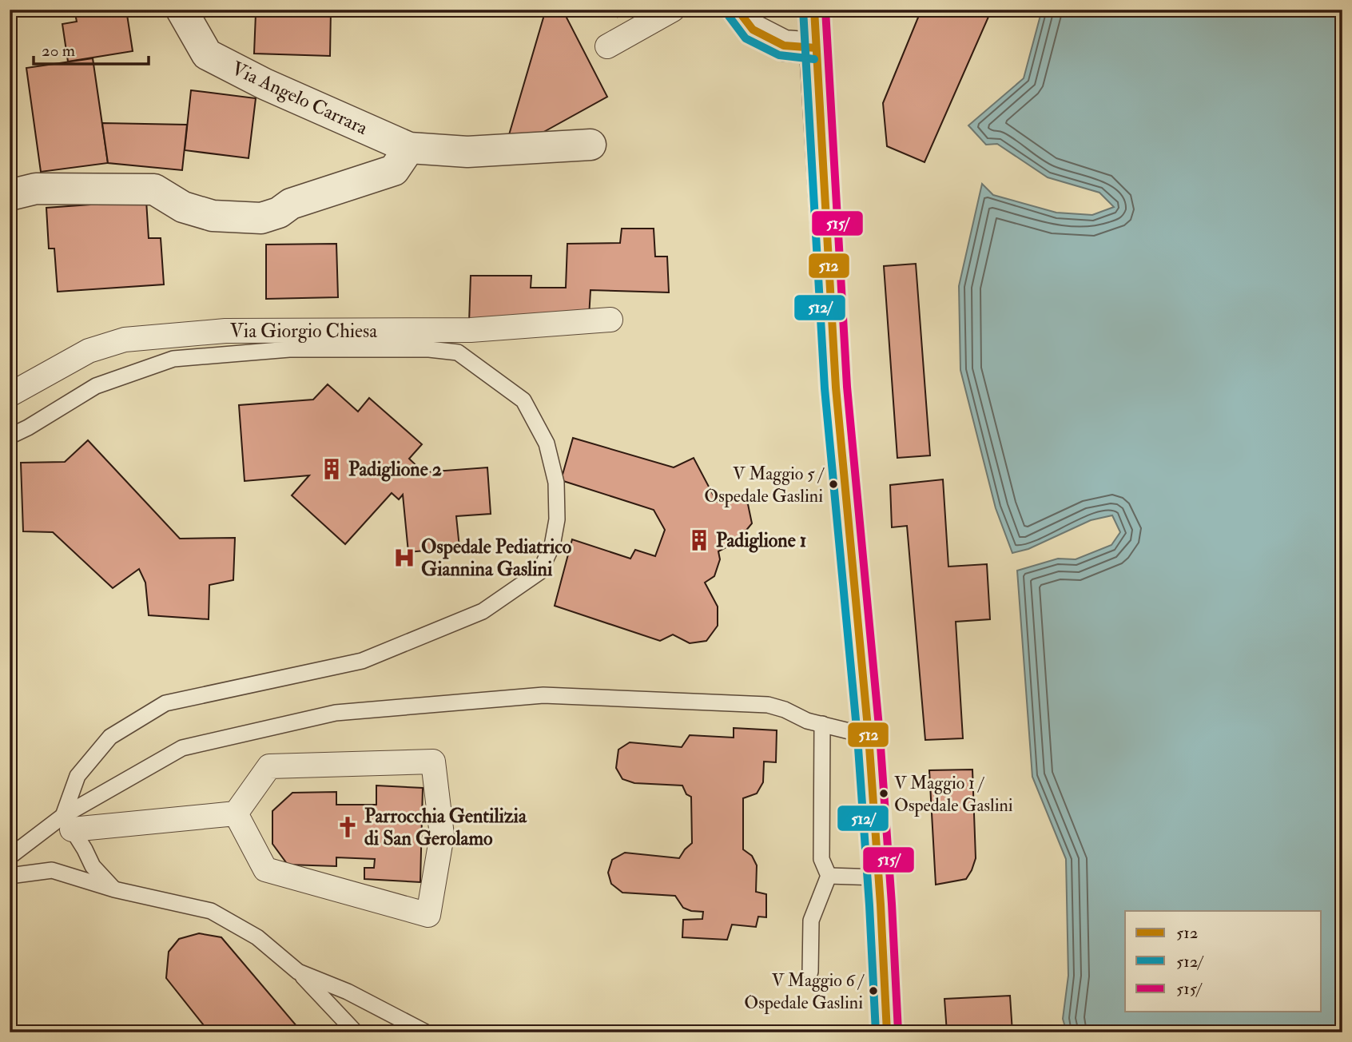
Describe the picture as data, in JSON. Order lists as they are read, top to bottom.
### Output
{
  "streets": {
    "street": ["Via Angelo Carrara", "Via Giorgio Chiesa"]
  },
  "places": {
    "building": ["Padiglione 2", "Padiglione 1"],
    "other": ["V Maggio 5 / Ospedale Gaslini", "V Maggio 1 / Ospedale Gaslini", "V Maggio 6 / Ospedale Gaslini"],
    "hospital": ["Ospedale Pediatrico Giannina Gaslini"],
    "church": ["Parrocchia Gentilizia di San Gerolamo"]
  },
  "lines": ["transit line 512", "transit line 512/", "transit line 515/"],
  "legend": ["512", "512/", "515/"],
  "scale_bar": "20 m"
}
